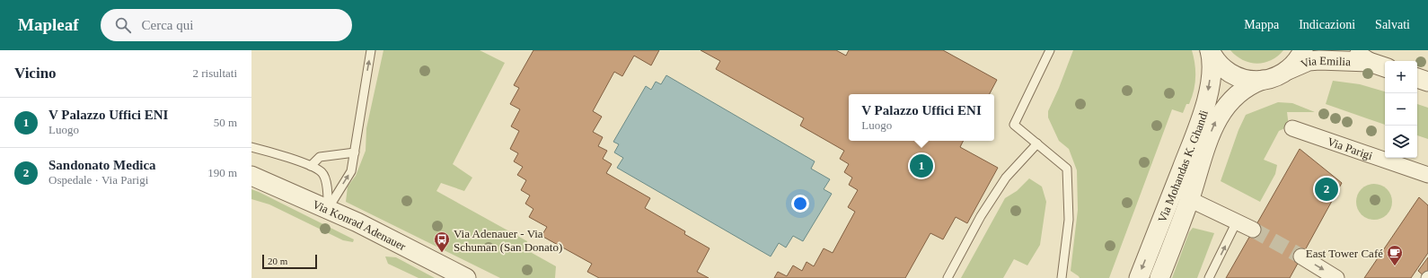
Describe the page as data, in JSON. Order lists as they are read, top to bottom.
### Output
{
  "streets": {
    "street": [
      "Via Emilia",
      "Via Parigi",
      "Via Mohandas K. Ghandi",
      "Via Konrad Adenauer"
    ]
  },
  "crossings": [
    ["Via Emilia", "Via Mohandas K. Ghandi"]
  ],
  "places": {
    "bus stop": ["Via Adenauer - Via Schuman (San Donato)"],
    "cafe": ["East Tower Café"]
  },
  "scale_bar": "20 m",
  "page": {
    "header": "Mapleaf",
    "search": "Cerca qui",
    "nav": ["Mappa", "Indicazioni", "Salvati"],
    "heading": ["Vicino", "2 risultati"],
    "map_buttons": ["+", "−"],
    "popup": ["V Palazzo Uffici ENI", "Luogo"],
    "list": [
      {
        "mark": "1",
        "name": "V Palazzo Uffici ENI",
        "note": "Luogo",
        "value": "50 m"
      },
      {
        "mark": "2",
        "name": "Sandonato Medica",
        "note": "Ospedale · Via Parigi",
        "value": "190 m"
      }
    ],
    "pins": ["1", "2"],
    "scale": "20 m"
  }
}
